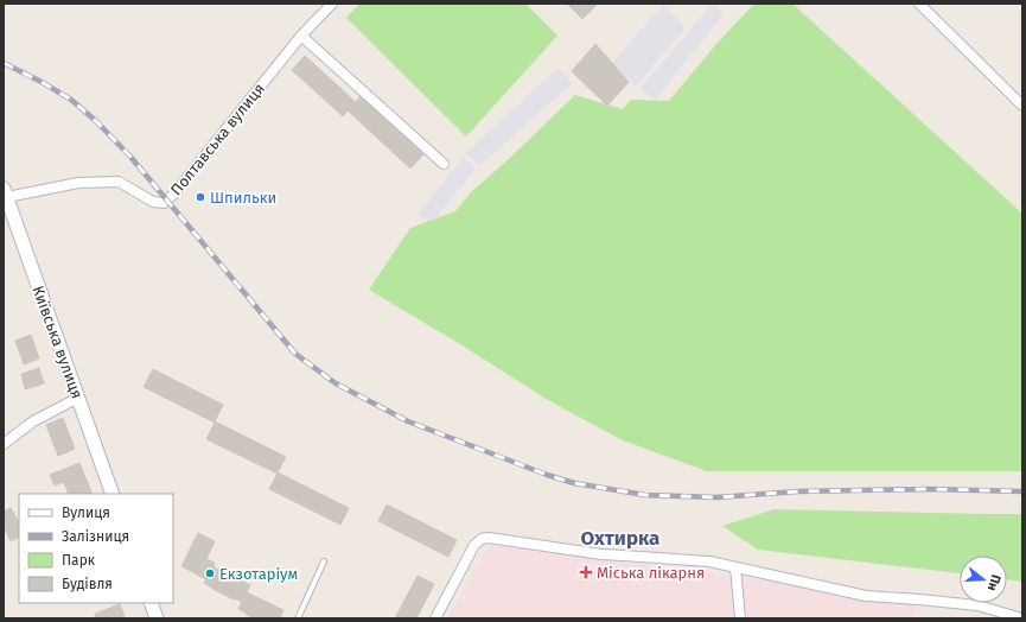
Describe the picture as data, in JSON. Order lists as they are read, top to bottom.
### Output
{
  "streets": {
    "main road": ["Київська вулиця"],
    "street": ["Полтавська вулиця"]
  },
  "crossings": [
    ["Полтавська вулиця", "Київська вулиця"]
  ],
  "districts": ["Охтирка"],
  "places": {
    "other": ["Шпильки", "Екзотаріум"],
    "health": ["Міська лікарня"]
  },
  "legend": [
    "Вулиця",
    "Залізниця",
    "Парк",
    "Будівля"
  ],
  "north": "right"
}
